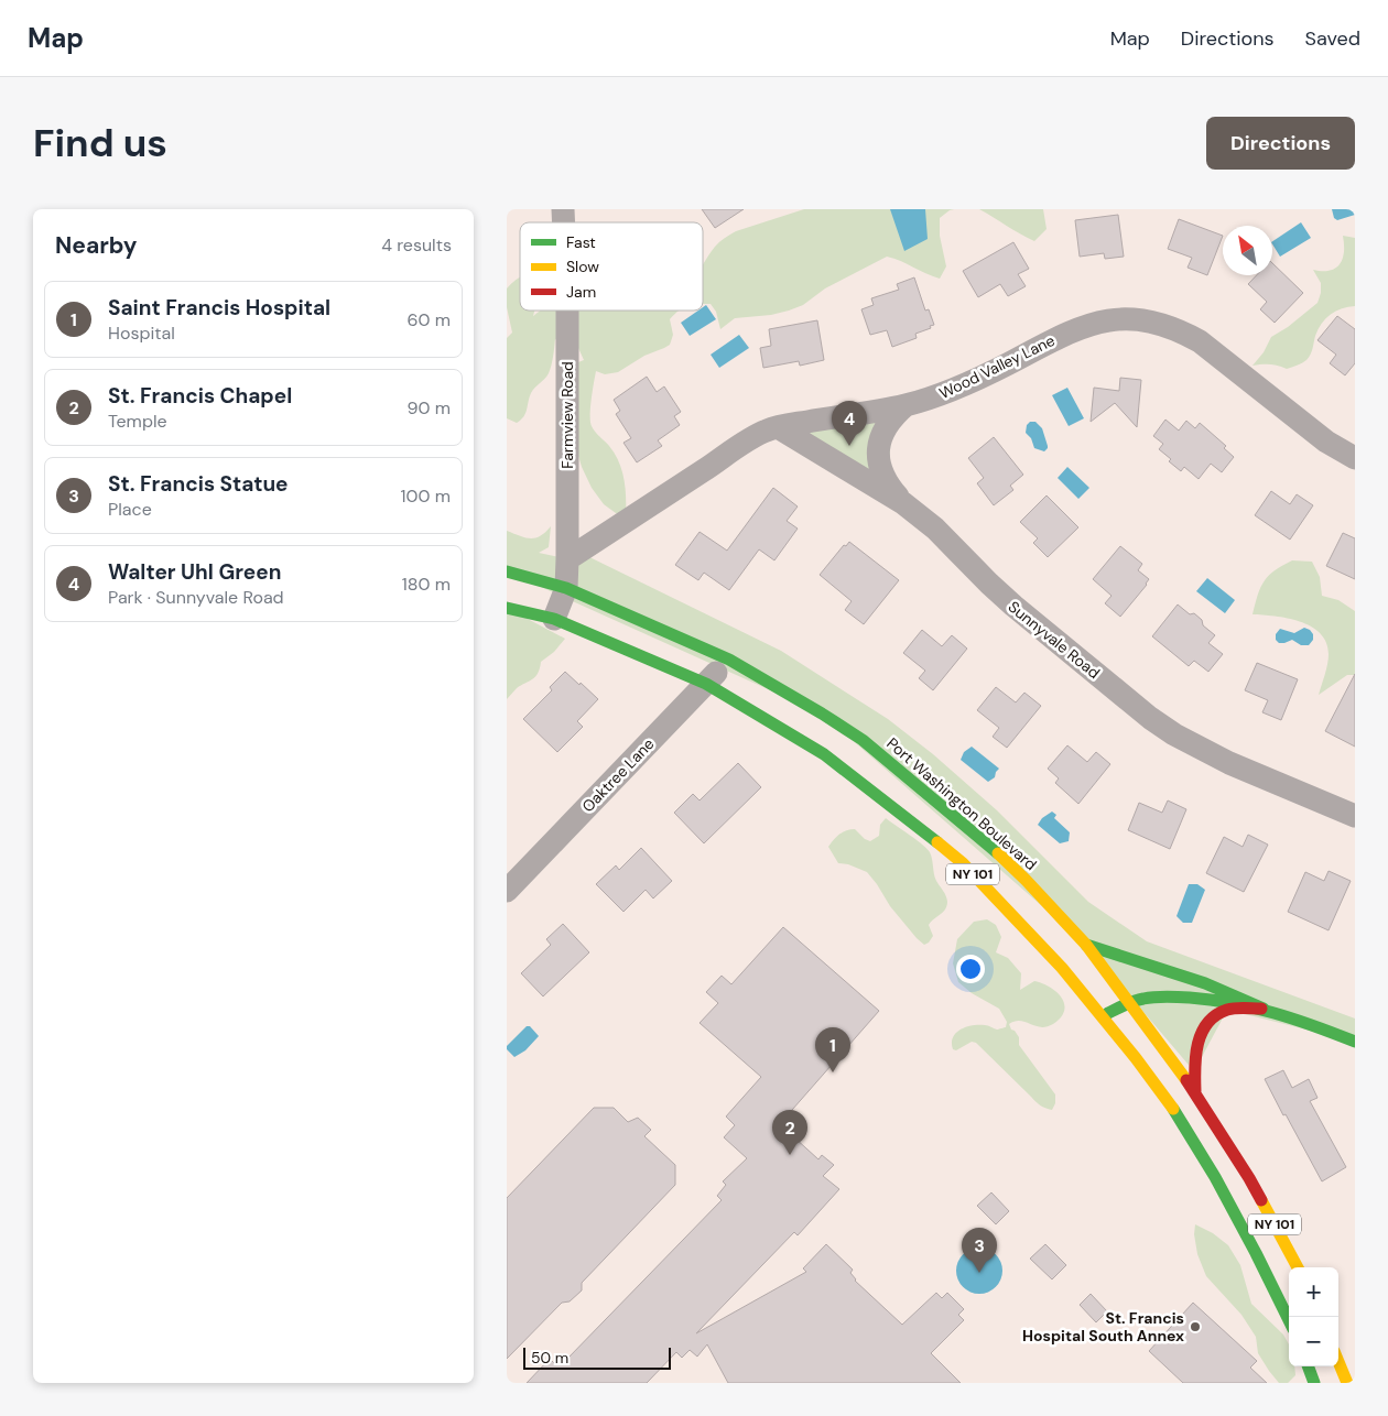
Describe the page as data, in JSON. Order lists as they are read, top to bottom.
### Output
{
  "streets": {
    "main road": ["Port Washington Boulevard", "NY 101"],
    "street": [
      "Wood Valley Lane",
      "Farmview Road",
      "Sunnyvale Road",
      "Oaktree Lane"
    ]
  },
  "crossings": [
    ["Wood Valley Lane", "Farmview Road"],
    ["Wood Valley Lane", "Sunnyvale Road"],
    ["Farmview Road", "Port Washington Boulevard"],
    ["Farmview Road", "NY 101"],
    ["Oaktree Lane", "Port Washington Boulevard"],
    ["Oaktree Lane", "NY 101"]
  ],
  "places": ["St. Francis Hospital South Annex"],
  "legend": ["Fast", "Slow", "Jam"],
  "scale_bar": "50 m",
  "north": "top left",
  "page": {
    "header": "Map",
    "nav": ["Map", "Directions", "Saved"],
    "buttons": "Directions",
    "title": "Find us",
    "heading": ["Nearby", "4 results"],
    "list": [
      {
        "mark": "1",
        "name": "Saint Francis Hospital",
        "note": "Hospital",
        "value": "60 m"
      },
      {
        "mark": "2",
        "name": "St. Francis Chapel",
        "note": "Temple",
        "value": "90 m"
      },
      {
        "mark": "3",
        "name": "St. Francis Statue",
        "note": "Place",
        "value": "100 m"
      },
      {
        "mark": "4",
        "name": "Walter Uhl Green",
        "note": "Park · Sunnyvale Road",
        "value": "180 m"
      }
    ],
    "pins": [
      "4",
      "1",
      "2",
      "3"
    ],
    "map_buttons": ["+", "−"],
    "scale": "50 m"
  }
}
